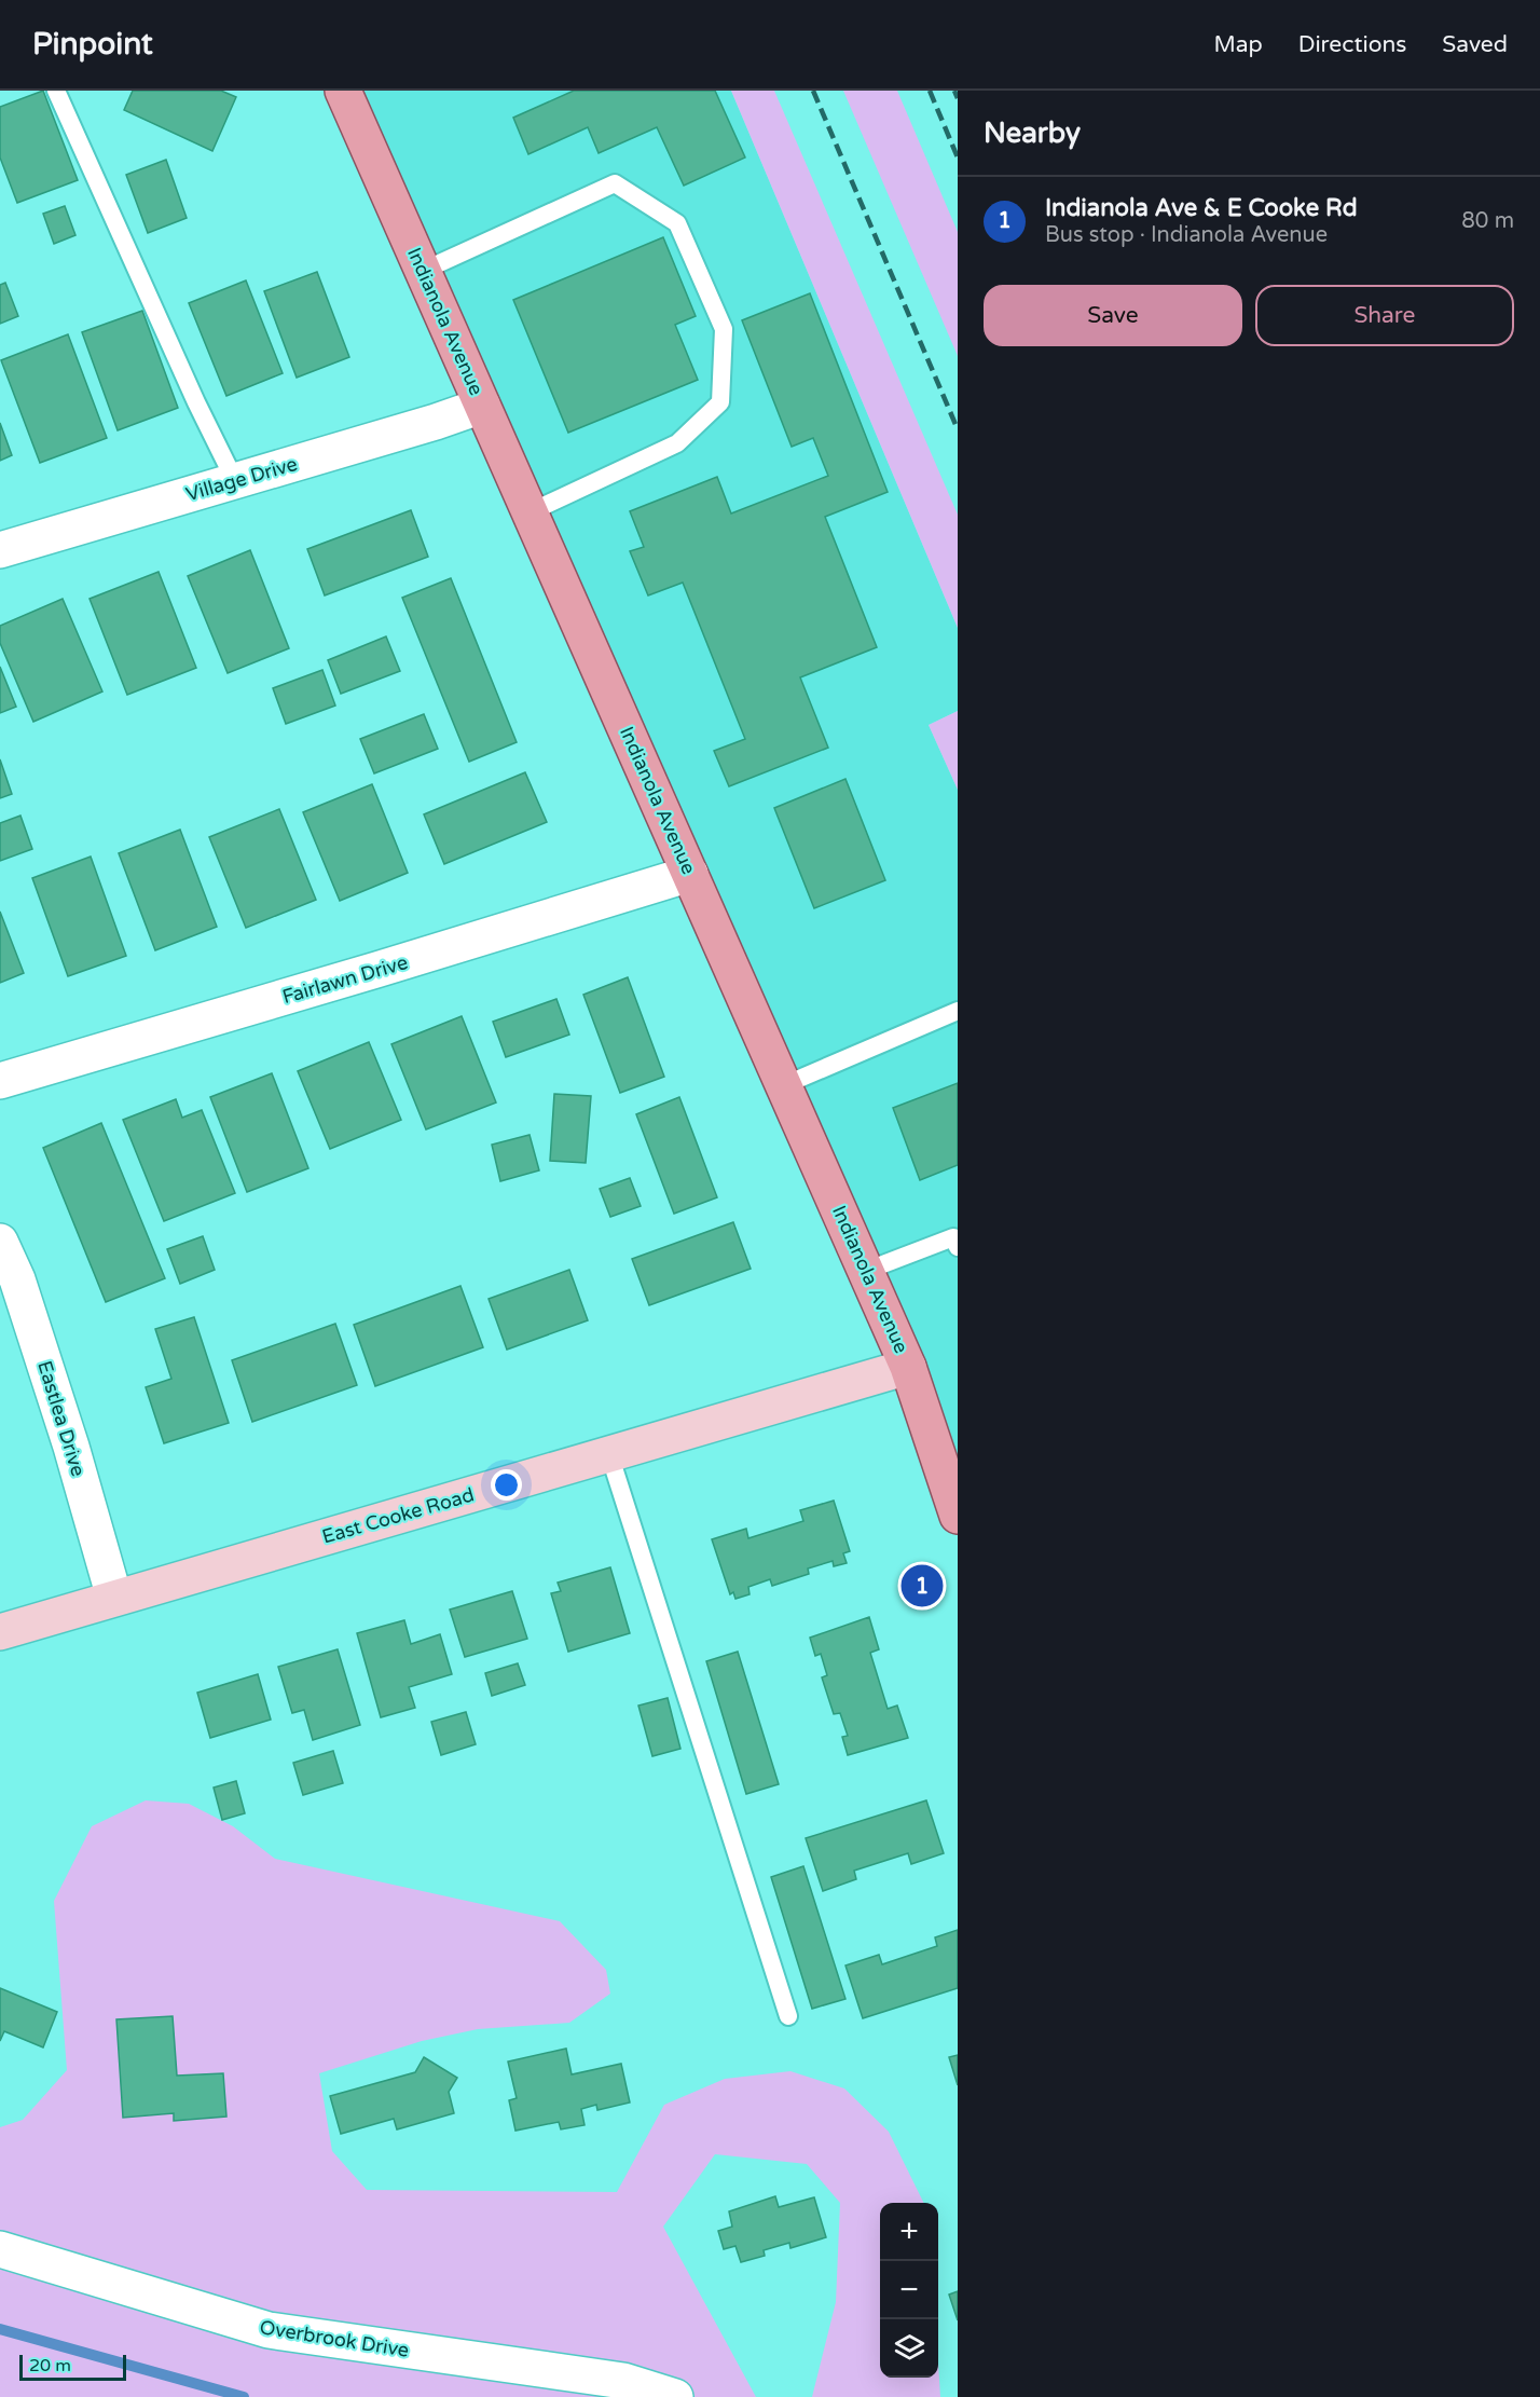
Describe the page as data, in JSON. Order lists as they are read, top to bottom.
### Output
{
  "streets": {
    "main road": ["Indianola Avenue", "East Cooke Road"],
    "street": [
      "Village Drive",
      "Fairlawn Drive",
      "Eastlea Drive",
      "Overbrook Drive"
    ]
  },
  "crossings": [
    ["Indianola Avenue", "Village Drive"],
    ["Indianola Avenue", "Fairlawn Drive"],
    ["Indianola Avenue", "East Cooke Road"],
    ["Eastlea Drive", "East Cooke Road"]
  ],
  "scale_bar": "20 m",
  "page": {
    "header": "Pinpoint",
    "nav": ["Map", "Directions", "Saved"],
    "heading": "Nearby",
    "list": [
      {
        "mark": "1",
        "name": "Indianola Ave & E Cooke Rd",
        "note": "Bus stop · Indianola Avenue",
        "value": "80 m"
      }
    ],
    "buttons": ["Save", "Share"],
    "pins": "1",
    "map_buttons": ["+", "−"],
    "scale": "20 m"
  }
}
